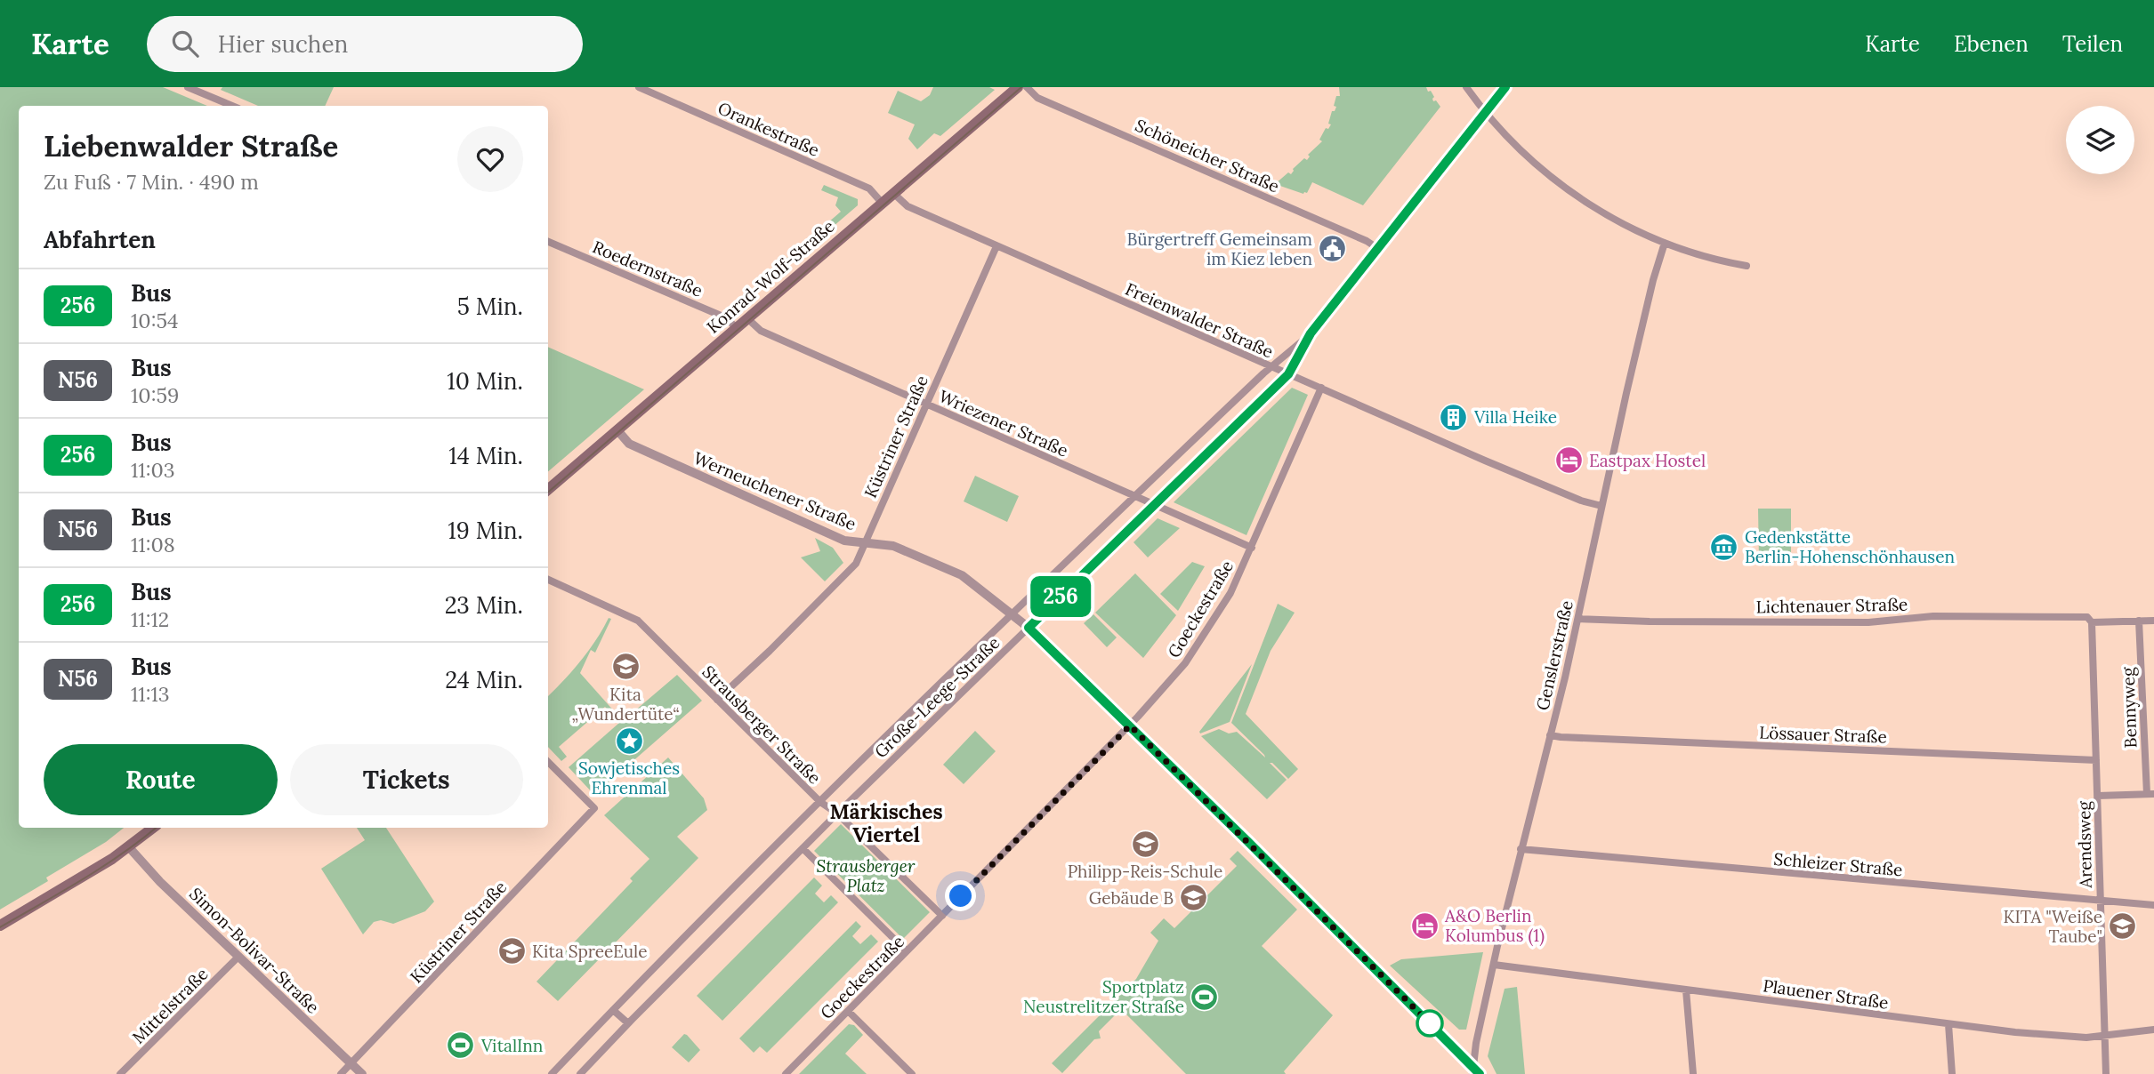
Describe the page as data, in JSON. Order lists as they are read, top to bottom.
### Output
{
  "streets": {
    "main road": ["Konrad-Wolf-Straße"],
    "street": [
      "Orankestraße",
      "Schöneicher Straße",
      "Roedernstraße",
      "Freienwalder Straße",
      "Wriezener Straße",
      "Küstriner Straße",
      "Werneuchener Straße",
      "Lichtenauer Straße",
      "Goeckestraße",
      "Genslerstraße",
      "Große-Leege-Straße",
      "Bennyweg",
      "Strausberger Straße",
      "Lössauer Straße",
      "Arendsweg",
      "Schleizer Straße",
      "Simon-Bolivar-Straße",
      "Plauener Straße",
      "Mittelstraße"
    ]
  },
  "crossings": [
    ["Orankestraße", "Konrad-Wolf-Straße"],
    ["Schöneicher Straße", "Große-Leege-Straße"],
    ["Roedernstraße", "Konrad-Wolf-Straße"],
    ["Konrad-Wolf-Straße", "Freienwalder Straße"],
    ["Konrad-Wolf-Straße", "Wriezener Straße"],
    ["Konrad-Wolf-Straße", "Werneuchener Straße"],
    ["Freienwalder Straße", "Küstriner Straße"],
    ["Freienwalder Straße", "Goeckestraße"],
    ["Freienwalder Straße", "Genslerstraße"],
    ["Freienwalder Straße", "Große-Leege-Straße"],
    ["Wriezener Straße", "Küstriner Straße"],
    ["Wriezener Straße", "Goeckestraße"],
    ["Wriezener Straße", "Große-Leege-Straße"],
    ["Küstriner Straße", "Werneuchener Straße"],
    ["Küstriner Straße", "Strausberger Straße"],
    ["Küstriner Straße", "Simon-Bolivar-Straße"],
    ["Werneuchener Straße", "Goeckestraße"],
    ["Werneuchener Straße", "Genslerstraße"],
    ["Werneuchener Straße", "Große-Leege-Straße"],
    ["Lichtenauer Straße", "Genslerstraße"],
    ["Lichtenauer Straße", "Bennyweg"],
    ["Lichtenauer Straße", "Arendsweg"],
    ["Goeckestraße", "Strausberger Straße"],
    ["Genslerstraße", "Lössauer Straße"],
    ["Genslerstraße", "Schleizer Straße"],
    ["Genslerstraße", "Plauener Straße"],
    ["Große-Leege-Straße", "Strausberger Straße"],
    ["Lössauer Straße", "Arendsweg"],
    ["Arendsweg", "Schleizer Straße"],
    ["Arendsweg", "Plauener Straße"],
    ["Simon-Bolivar-Straße", "Mittelstraße"]
  ],
  "districts": ["Märkisches Viertel"],
  "parks": ["Strausberger Platz"],
  "places": {
    "public building": ["Bürgertreff Gemeinsam im Kiez leben"],
    "building": ["Villa Heike"],
    "hotel": ["Eastpax Hostel", "A&O Berlin Kolumbus (1)"],
    "museum": ["Gedenkstätte Berlin-Hohenschönhausen"],
    "school or university": [
      "Kita „Wundertüte“",
      "Philipp-Reis-Schule",
      "Gebäude B",
      "KITA \"Weiße Taube\"",
      "Kita SpreeEule"
    ],
    "place": ["Sowjetisches Ehrenmal"],
    "sports": ["Sportplatz Neustrelitzer Straße", "VitalInn"]
  },
  "lines": ["bus line 256"],
  "page": {
    "header": "Karte",
    "search": "Hier suchen",
    "nav": ["Karte", "Ebenen", "Teilen"],
    "on_map": "256",
    "heading": [
      ["Liebenwalder Straße", "Zu Fuß · 7 Min. · 490 m"],
      "Abfahrten"
    ],
    "list": [
      {
        "mark": "256",
        "name": "Bus",
        "note": "10:54",
        "value": "5 Min."
      },
      {
        "mark": "N56",
        "name": "Bus",
        "note": "10:59",
        "value": "10 Min."
      },
      {
        "mark": "256",
        "name": "Bus",
        "note": "11:03",
        "value": "14 Min."
      },
      {
        "mark": "N56",
        "name": "Bus",
        "note": "11:08",
        "value": "19 Min."
      },
      {
        "mark": "256",
        "name": "Bus",
        "note": "11:12",
        "value": "23 Min."
      },
      {
        "mark": "N56",
        "name": "Bus",
        "note": "11:13",
        "value": "24 Min."
      }
    ],
    "buttons": ["Route", "Tickets"]
  }
}
